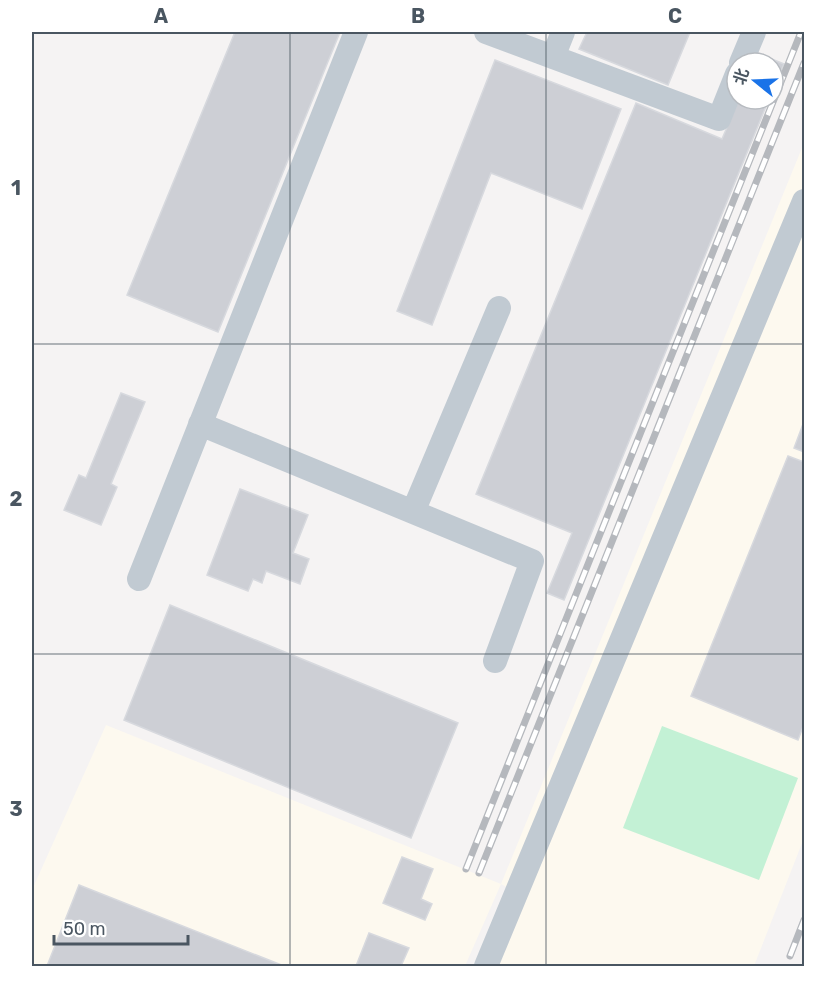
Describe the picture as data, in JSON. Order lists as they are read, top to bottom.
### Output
{
  "scale_bar": "50 m",
  "north": "left",
  "grid": {
    "columns": ["A", "B", "C"],
    "rows": ["1", "2", "3"]
  }
}
